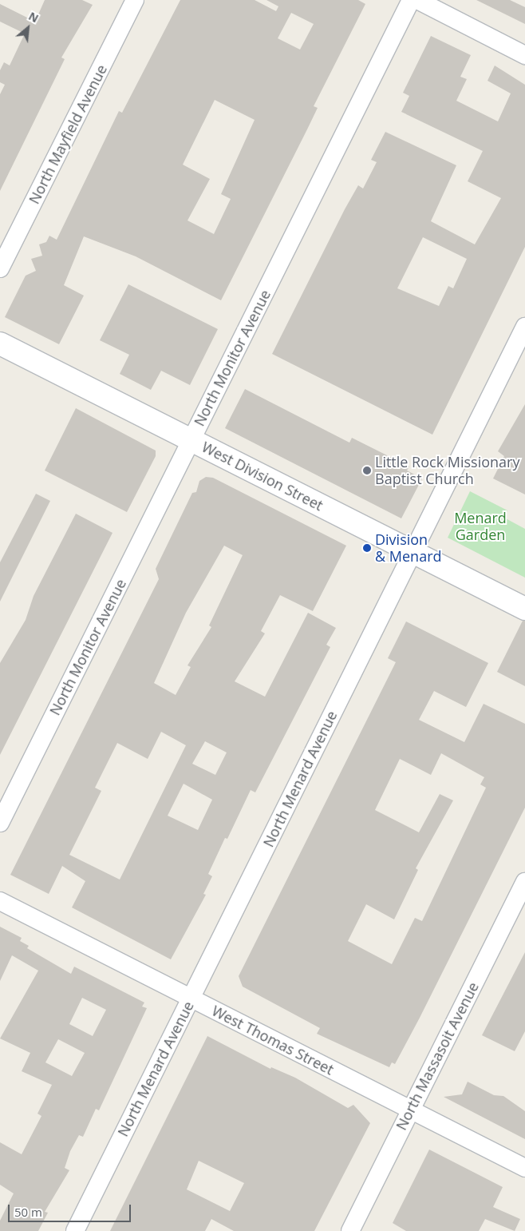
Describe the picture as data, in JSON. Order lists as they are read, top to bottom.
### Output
{
  "streets": {
    "main road": ["West Division Street"],
    "street": [
      "North Mayfield Avenue",
      "North Monitor Avenue",
      "North Menard Avenue",
      "West Thomas Street",
      "North Massasoit Avenue"
    ]
  },
  "crossings": [
    ["North Monitor Avenue", "West Division Street"],
    ["West Division Street", "North Menard Avenue"],
    ["North Menard Avenue", "West Thomas Street"],
    ["West Thomas Street", "North Massasoit Avenue"]
  ],
  "parks": ["Menard Garden"],
  "places": ["Little Rock Missionary Baptist Church", "Division & Menard"],
  "scale_bar": "50 m",
  "north": "top right"
}
